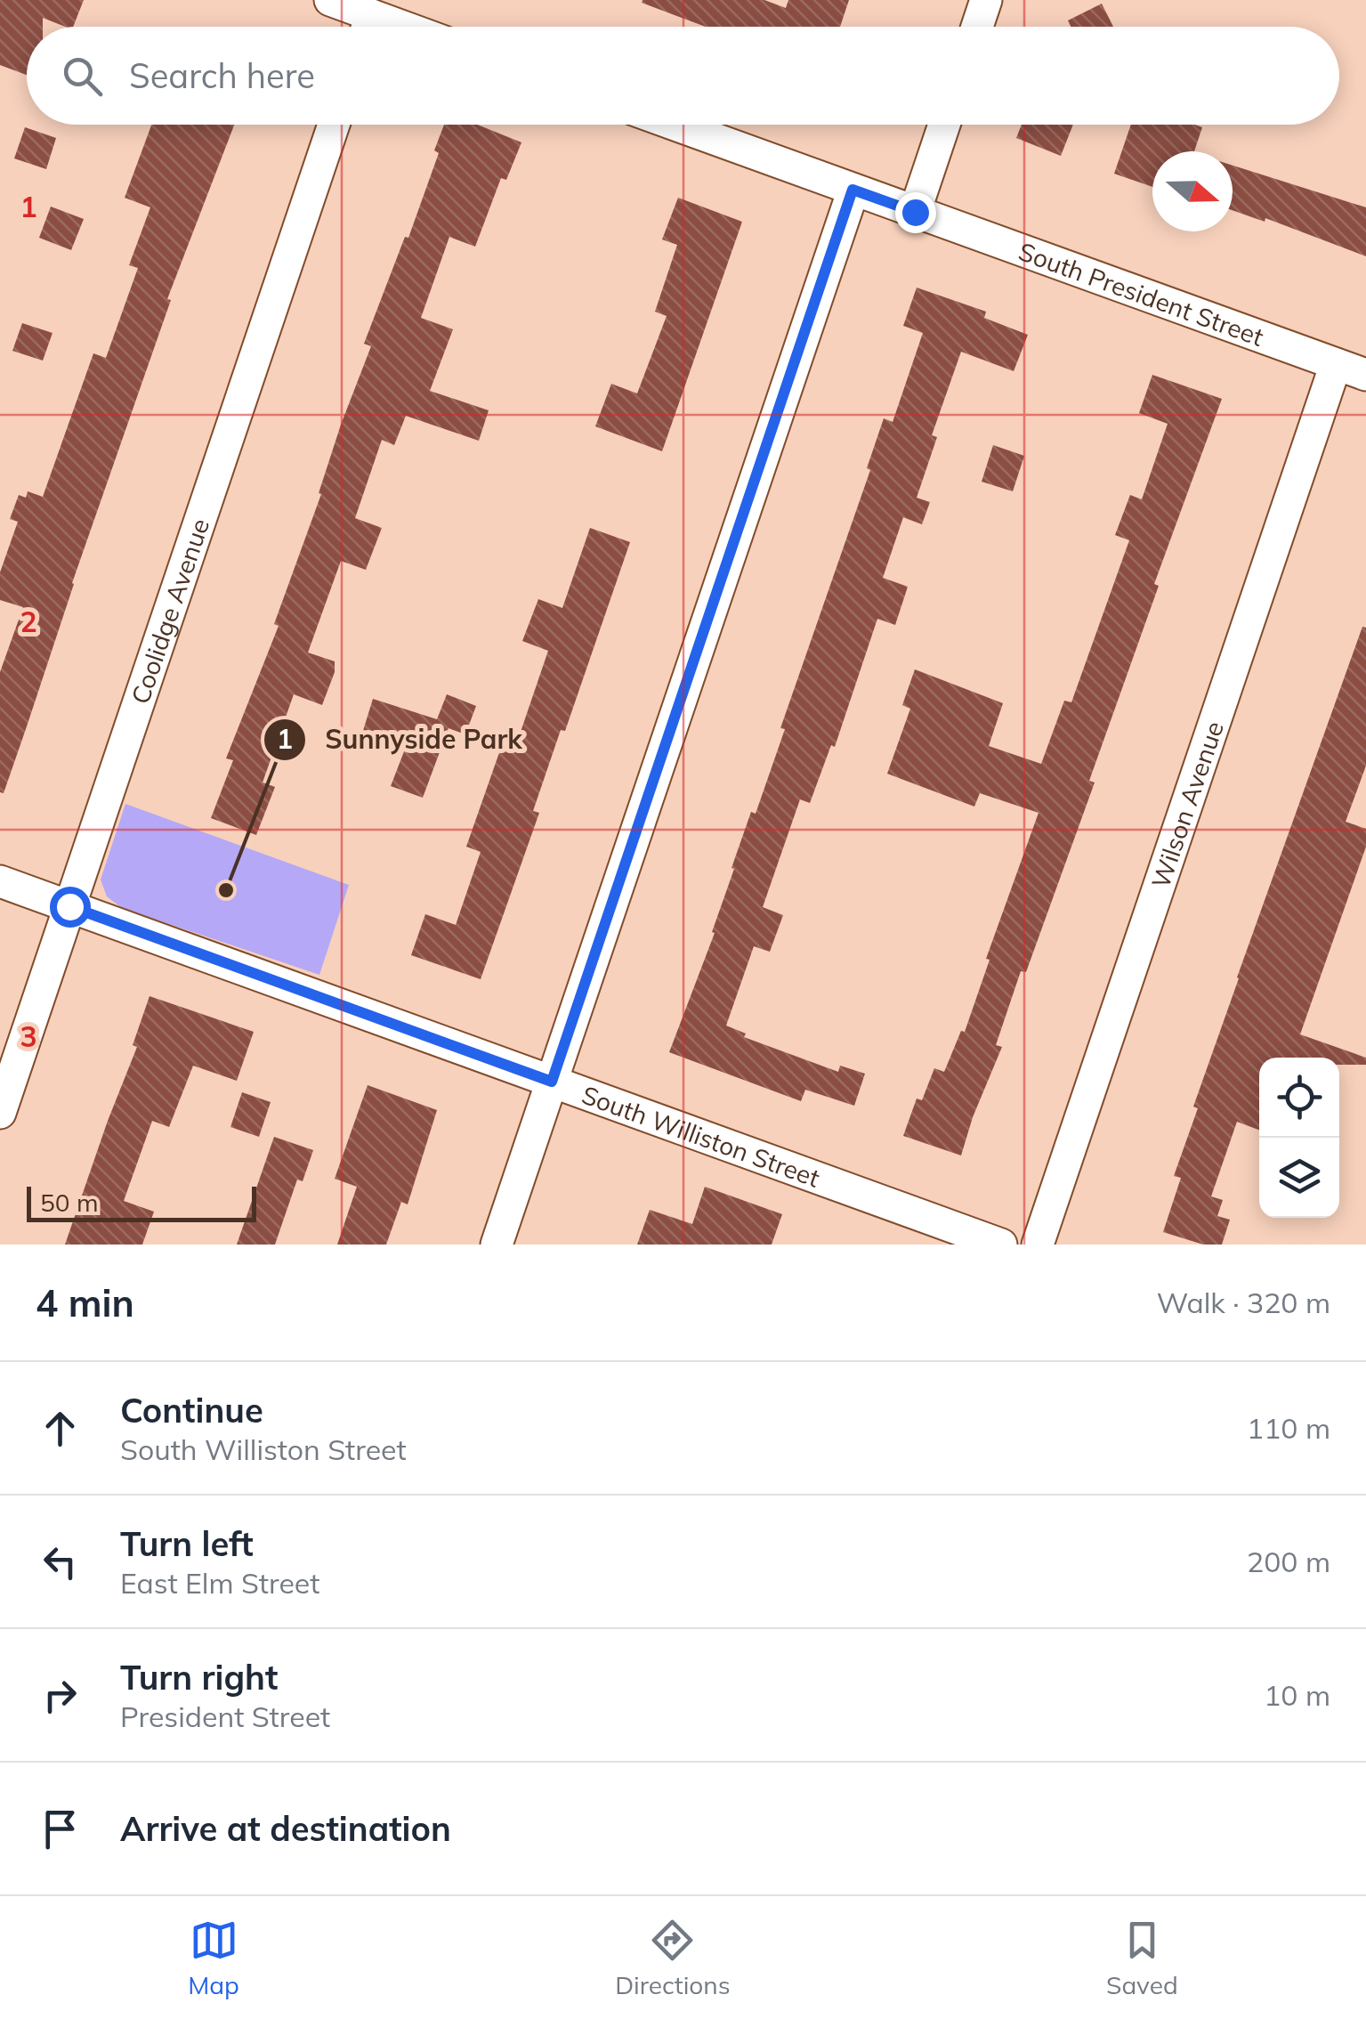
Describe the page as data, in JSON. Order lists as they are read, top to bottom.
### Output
{
  "streets": {
    "street": [
      "South President Street",
      "Coolidge Avenue",
      "Wilson Avenue",
      "South Williston Street"
    ]
  },
  "crossings": [
    ["South President Street", "Wilson Avenue"],
    ["Coolidge Avenue", "South Williston Street"]
  ],
  "places": ["Sunnyside Park"],
  "scale_bar": "50 m",
  "north": "right",
  "page": {
    "search": "Search here",
    "scale": "50 m",
    "heading": ["4 min", "Walk · 320 m"],
    "list": [
      ["Continue", "South Williston Street", "110 m"],
      ["Turn left", "East Elm Street", "200 m"],
      ["Turn right", "President Street", "10 m"],
      "Arrive at destination"
    ],
    "nav": ["Map", "Directions", "Saved"]
  },
  "grid": {
    "rows": ["1", "2", "3"]
  }
}
